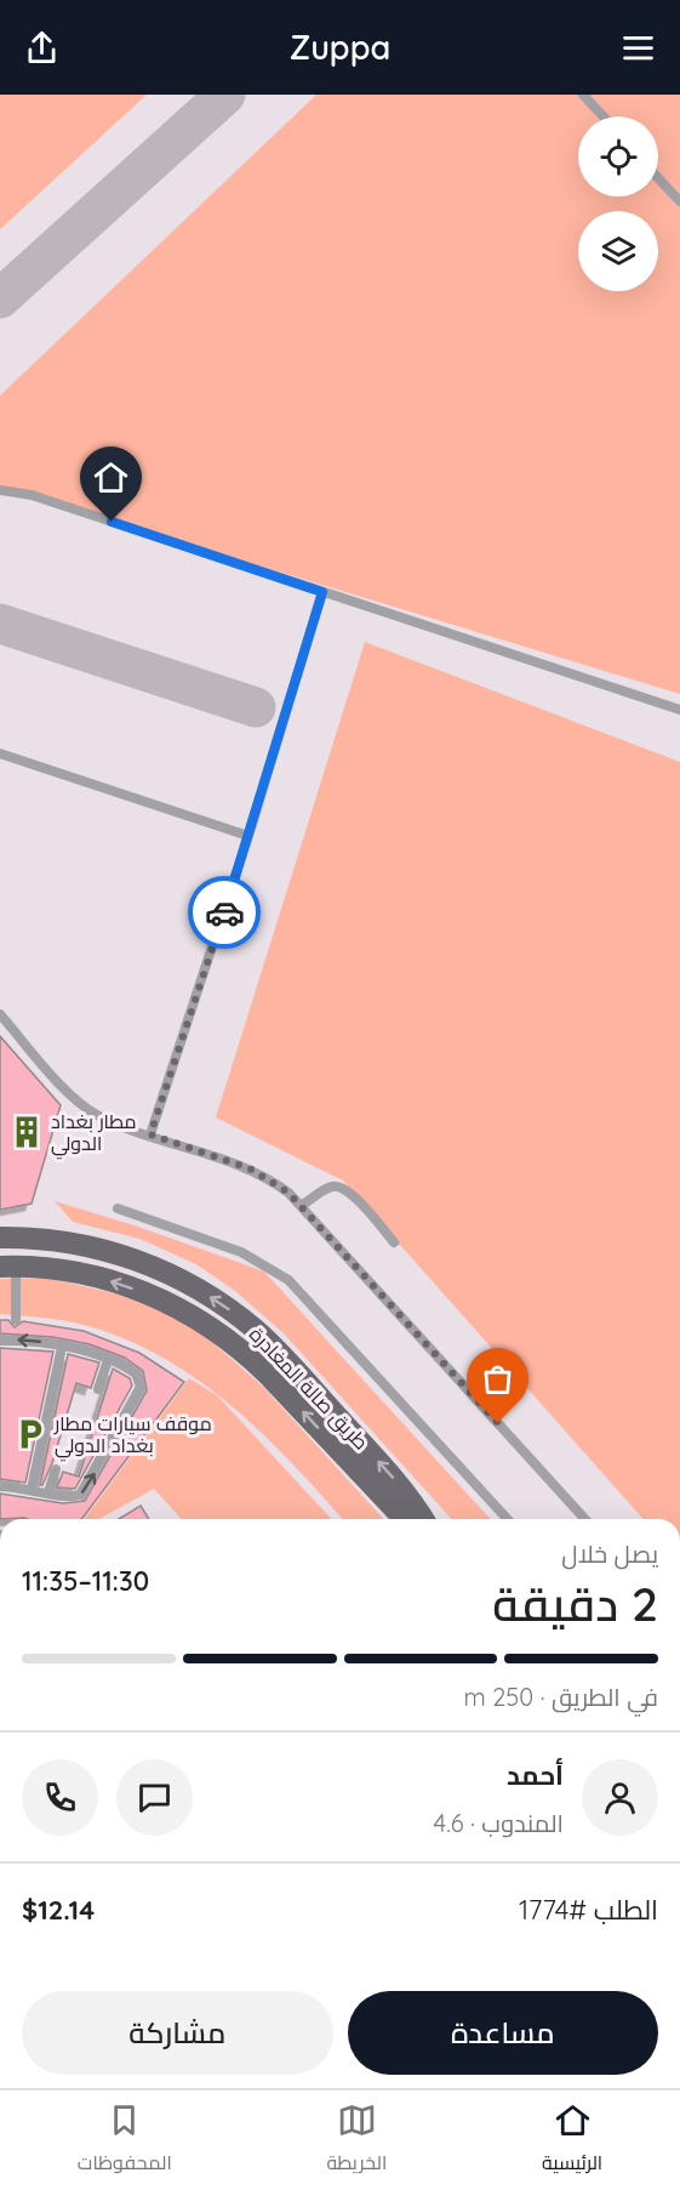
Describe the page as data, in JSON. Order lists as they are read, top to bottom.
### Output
{
  "streets": {
    "main road": ["طريق صالة المغادرة"]
  },
  "places": {
    "building": ["مطار بغداد الدولي"],
    "parking": ["موقف سيارات مطار بغداد الدولي"]
  },
  "page": {
    "header": "Zuppa",
    "heading": ["2 دقيقة", "يصل خلال", "11:30–11:35"],
    "panel": [
      "أحمد",
      "المندوب · 4.6",
      "الطلب #1774",
      "$12.14"
    ],
    "bar": "في الطريق · 250 m",
    "buttons": ["مساعدة", "مشاركة"],
    "tabs": ["الرئيسية", "الخريطة", "المحفوظات"]
  }
}
